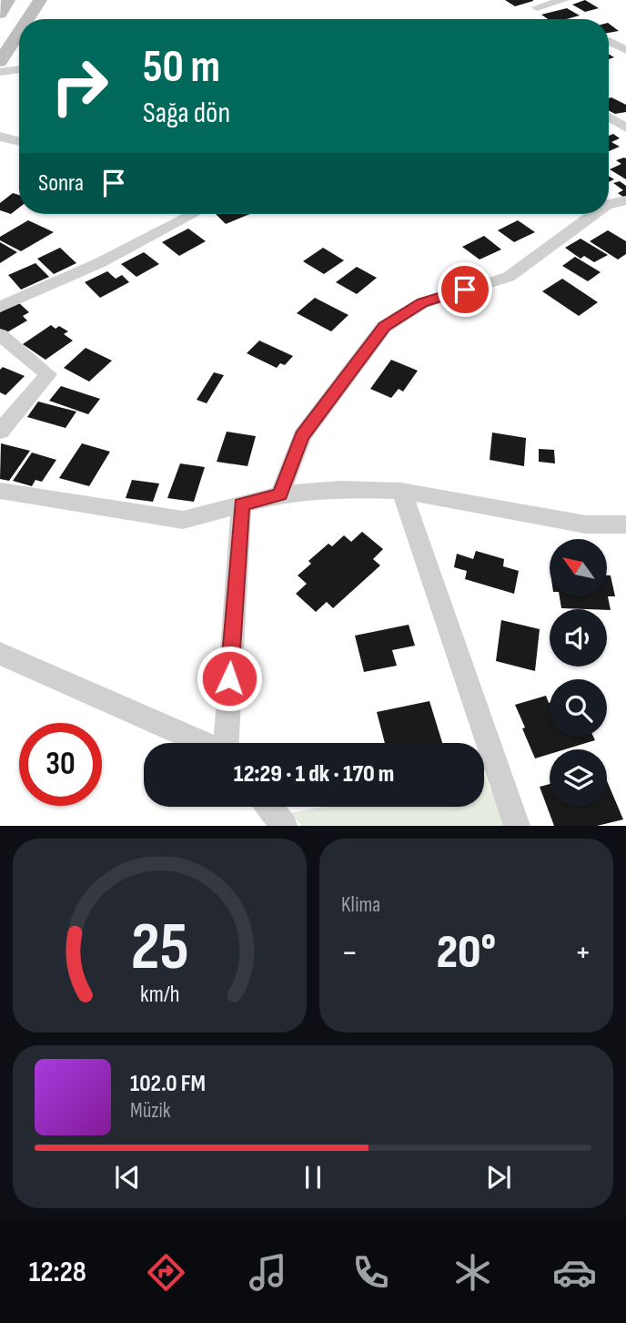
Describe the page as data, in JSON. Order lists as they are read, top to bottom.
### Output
{
  "north": "top left",
  "page": {
    "turn": ["50 m", "Sağa dön"],
    "then": "Sonra",
    "limit": "30",
    "trip": "12:29 · 1 dk · 170 m",
    "tile": "Klima",
    "heat": ["−", "20°", "+"],
    "song": ["102.0 FM", "Müzik"],
    "tabs": "12:28",
    "gauge": ["25", "km/h"]
  }
}
